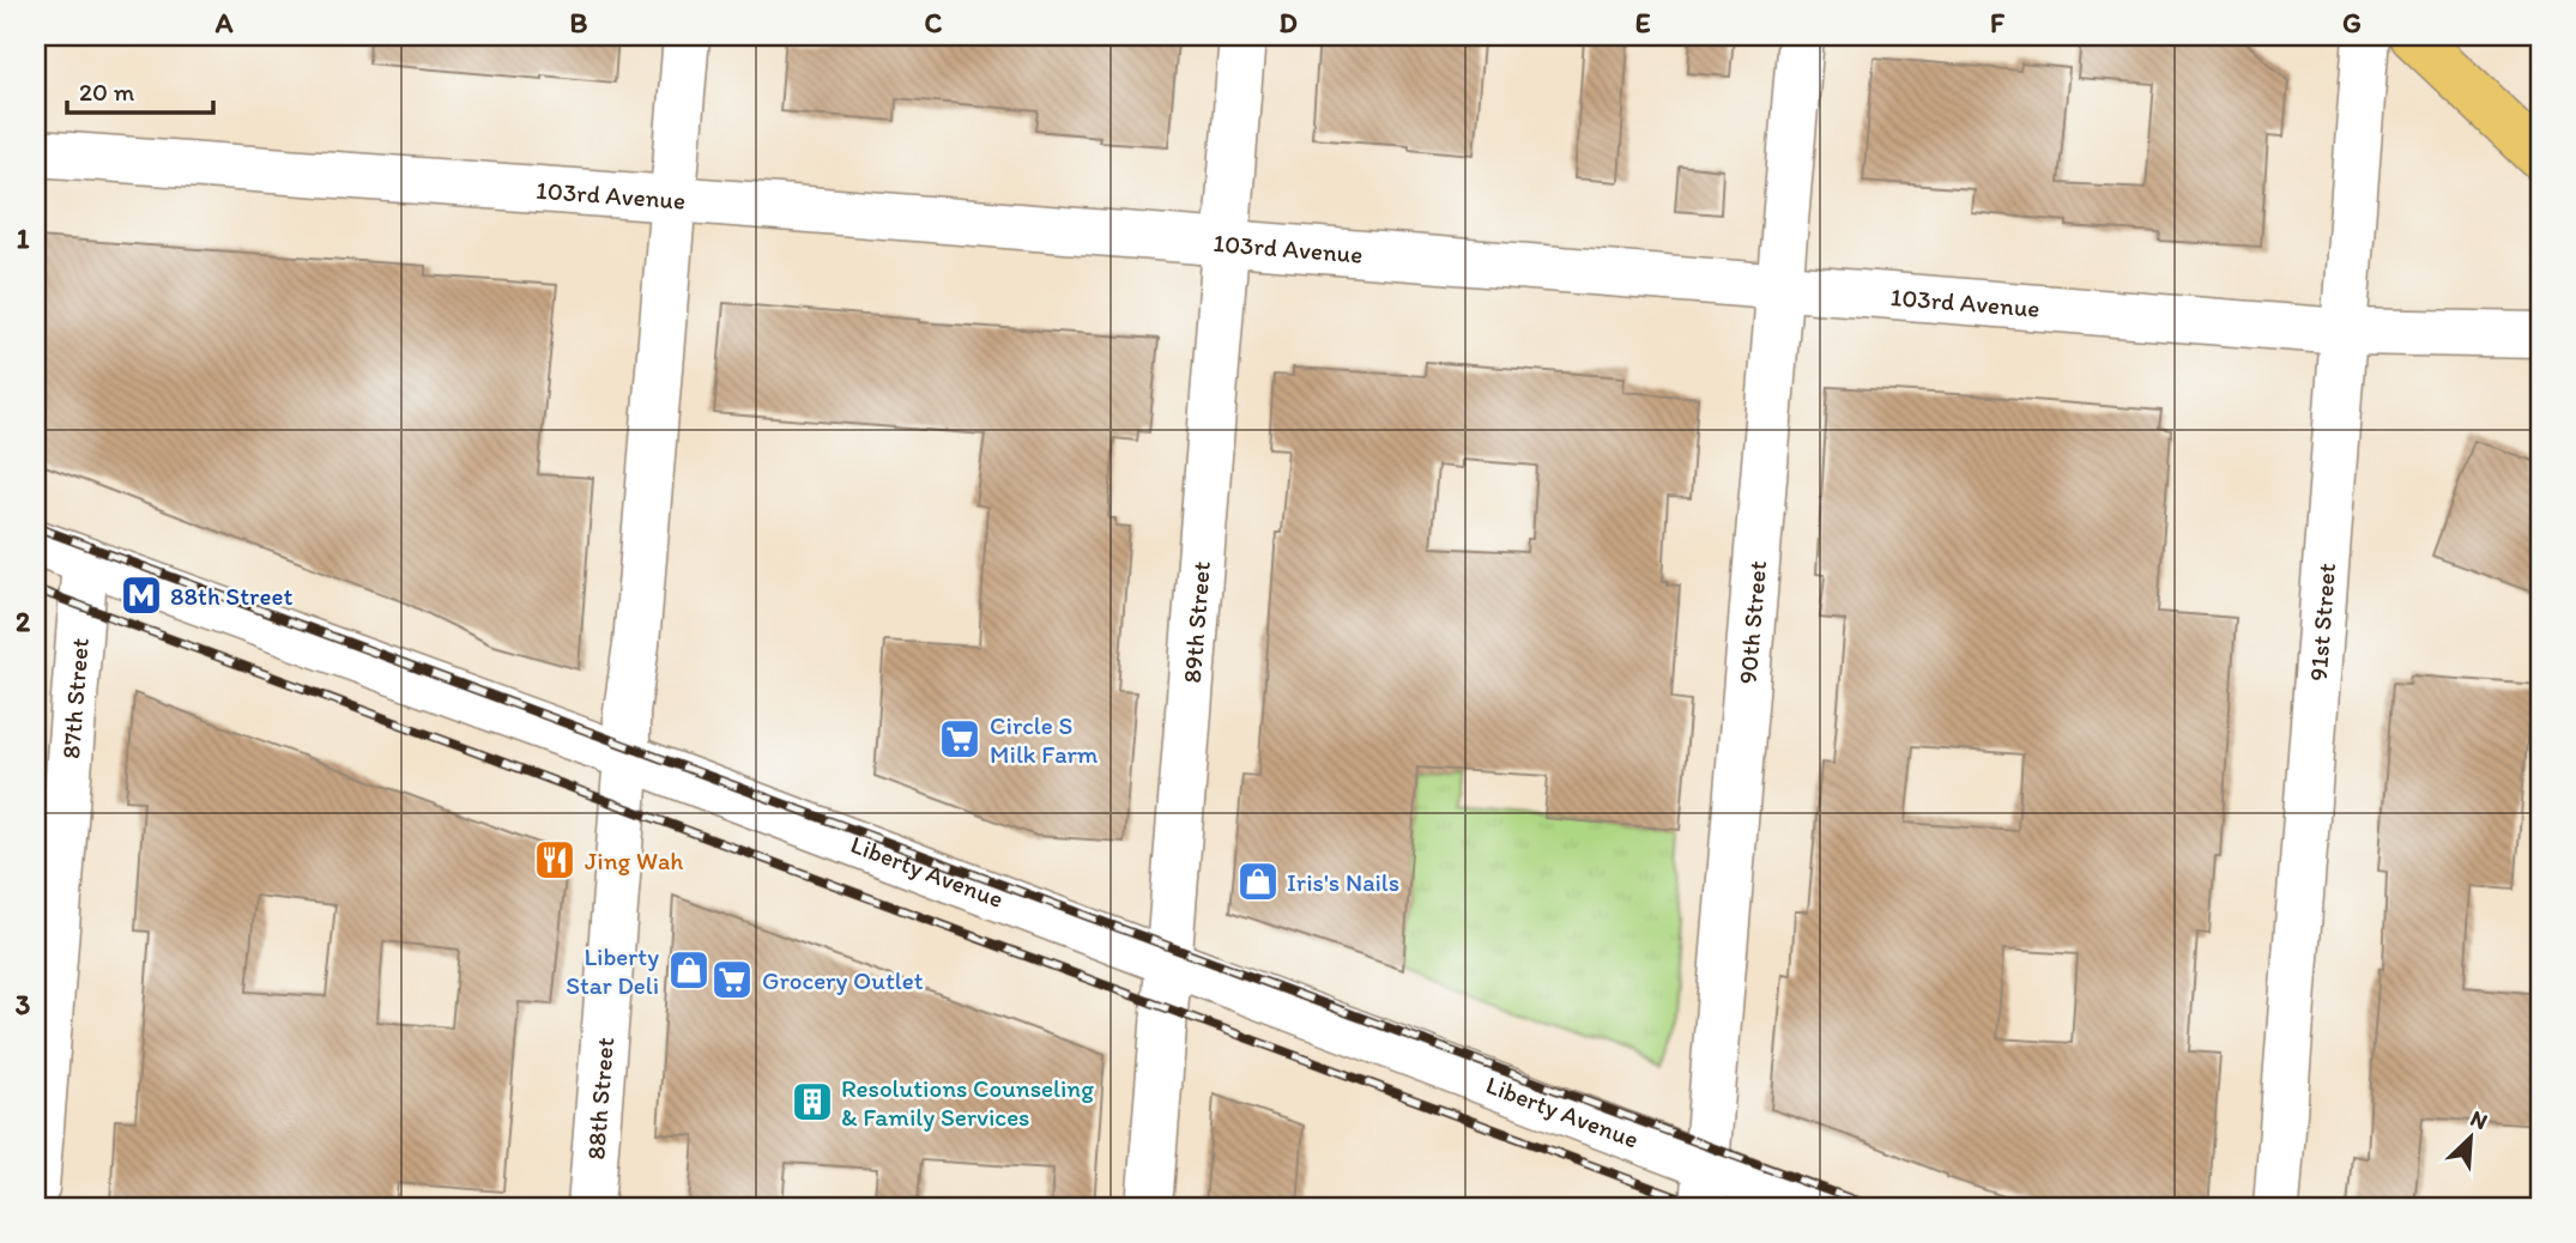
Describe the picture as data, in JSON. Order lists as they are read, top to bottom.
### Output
{
  "streets": {
    "street": [
      "103rd Avenue",
      "89th Street",
      "90th Street",
      "91st Street",
      "87th Street",
      "Liberty Avenue",
      "88th Street"
    ]
  },
  "crossings": [
    ["103rd Avenue", "89th Street"],
    ["103rd Avenue", "90th Street"],
    ["103rd Avenue", "91st Street"],
    ["103rd Avenue", "88th Street"],
    ["89th Street", "Liberty Avenue"],
    ["90th Street", "Liberty Avenue"],
    ["87th Street", "Liberty Avenue"],
    ["Liberty Avenue", "88th Street"]
  ],
  "places": {
    "metro station": ["88th Street"],
    "supermarket": ["Circle S Milk Farm", "Grocery Outlet"],
    "restaurant": ["Jing Wah"],
    "shop": ["Iris's Nails", "Liberty Star Deli"],
    "building": ["Resolutions Counseling & Family Services"]
  },
  "scale_bar": "20 m",
  "north": "top right",
  "grid": {
    "columns": [
      "A",
      "B",
      "C",
      "D",
      "E",
      "F",
      "G"
    ],
    "rows": ["1", "2", "3"]
  }
}
